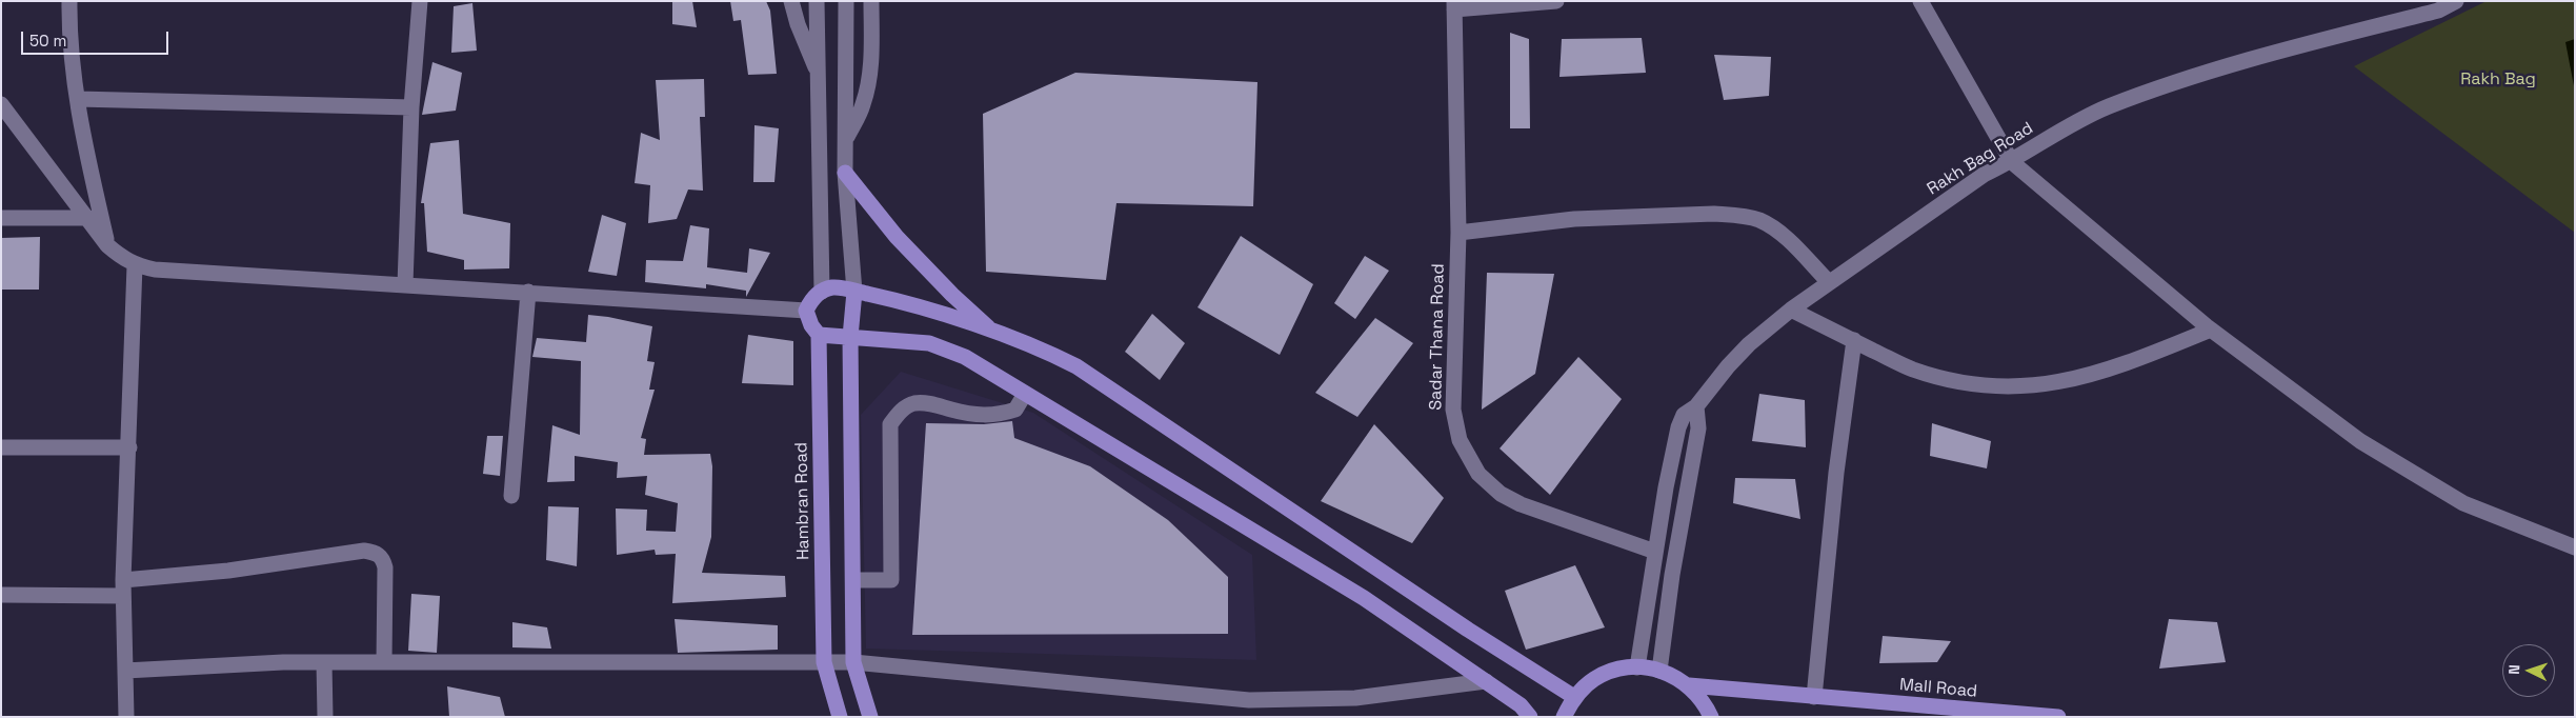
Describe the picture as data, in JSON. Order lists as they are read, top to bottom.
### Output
{
  "streets": {
    "main road": ["Hambran Road", "Mall Road"],
    "street": ["Rakh Bag Road", "Sadar Thana Road"]
  },
  "crossings": [
    ["Rakh Bag Road", "Sadar Thana Road"]
  ],
  "parks": ["Rakh Bag"],
  "scale_bar": "50 m",
  "north": "left"
}
